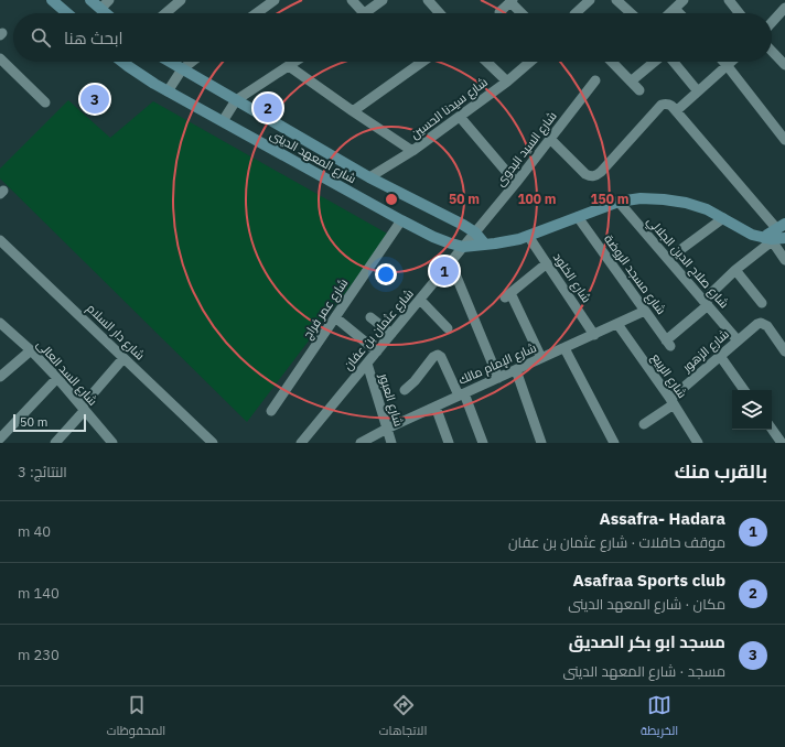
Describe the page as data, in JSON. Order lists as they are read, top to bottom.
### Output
{
  "streets": {
    "street": [
      "شارع سيدنا الحسين",
      "شارع السيد البدوى",
      "شارع المعهد الدينى",
      "شارع صلاح الدين الجلالي",
      "شارع مسجد الروضة",
      "شارع الخلود",
      "شارع عمر فراج",
      "شارع عثمان بن عفان",
      "شارع دار السلام",
      "شارع الزهور",
      "شارع الإمام مالك",
      "شارع السد العالى",
      "شارع الربيع",
      "شارع العبور"
    ]
  },
  "crossings": [
    ["شارع سيدنا الحسين", "شارع المعهد الدينى"],
    ["شارع السيد البدوى", "شارع المعهد الدينى"],
    ["شارع السيد البدوى", "شارع عثمان بن عفان"],
    ["شارع المعهد الدينى", "شارع صلاح الدين الجلالي"],
    ["شارع المعهد الدينى", "شارع مسجد الروضة"],
    ["شارع المعهد الدينى", "شارع الخلود"],
    ["شارع المعهد الدينى", "شارع عمر فراج"],
    ["شارع المعهد الدينى", "شارع عثمان بن عفان"],
    ["شارع صلاح الدين الجلالي", "شارع مسجد الروضة"],
    ["شارع صلاح الدين الجلالي", "شارع الزهور"],
    ["شارع مسجد الروضة", "شارع الإمام مالك"],
    ["شارع الخلود", "شارع الإمام مالك"],
    ["شارع عثمان بن عفان", "شارع العبور"],
    ["شارع الزهور", "شارع الربيع"],
    ["شارع الإمام مالك", "شارع الربيع"],
    ["شارع الإمام مالك", "شارع العبور"]
  ],
  "scale_bar": "50 m",
  "page": {
    "search": "ابحث هنا",
    "pins": ["3", "2", "1"],
    "scale": "50 m",
    "heading": ["بالقرب منك", "النتائج: 3"],
    "list": [
      {
        "mark": "1",
        "name": "Assafra- Hadara",
        "note": "موقف حافلات · شارع عثمان بن عفان",
        "value": "40 m"
      },
      {
        "mark": "2",
        "name": "Asafraa Sports club",
        "note": "مكان · شارع المعهد الدينى",
        "value": "140 m"
      },
      {
        "mark": "3",
        "name": "مسجد ابو بكر الصديق",
        "note": "مسجد · شارع المعهد الدينى",
        "value": "230 m"
      }
    ],
    "nav": ["الخريطة", "الاتجاهات", "المحفوظات"]
  },
  "rings": ["50 m", "100 m", "150 m"]
}
